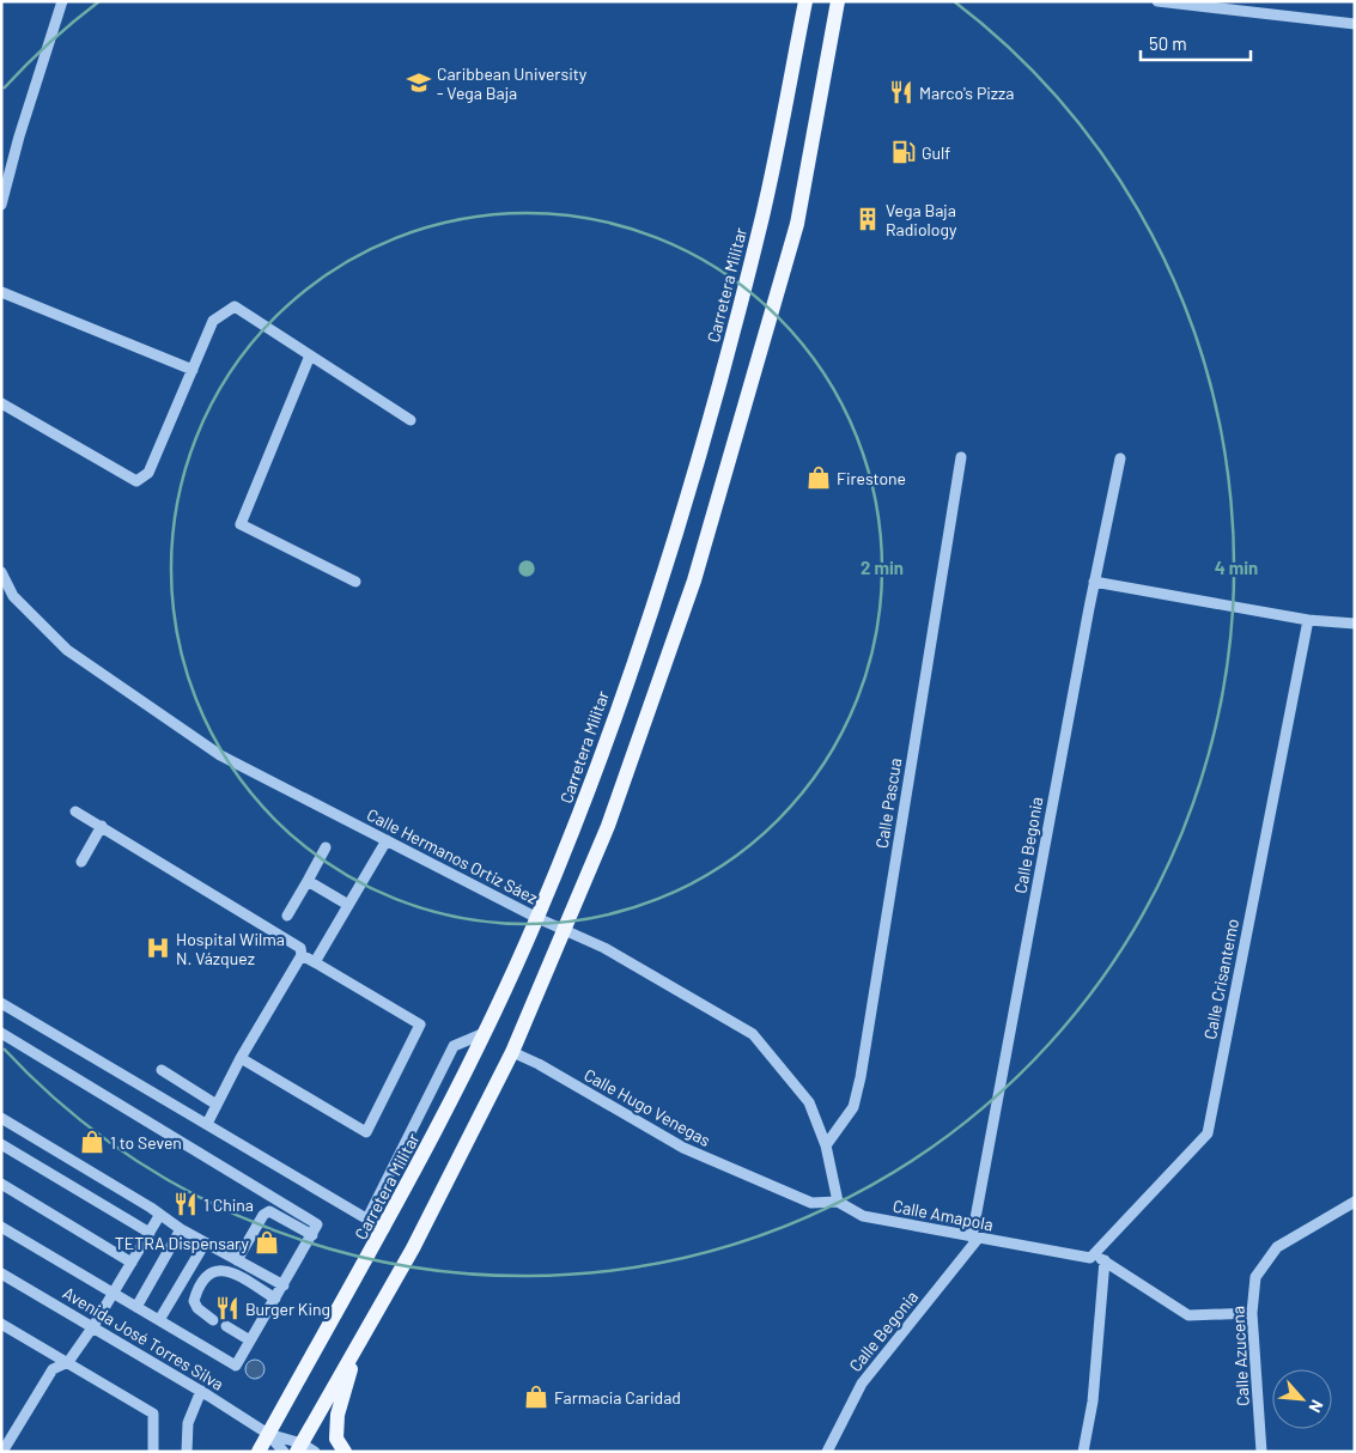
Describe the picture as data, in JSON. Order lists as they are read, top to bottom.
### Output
{
  "streets": {
    "main road": ["Carretera Militar"],
    "street": [
      "Calle Pascua",
      "Calle Begonia",
      "Calle Hermanos Ortiz Sáez",
      "Calle Crisantemo",
      "Calle Hugo Venegas",
      "Calle Amapola",
      "Avenida José Torres Silva",
      "Calle Azucena"
    ]
  },
  "crossings": [
    ["Carretera Militar", "Calle Hermanos Ortiz Sáez"],
    ["Carretera Militar", "Avenida José Torres Silva"],
    ["Calle Pascua", "Calle Hermanos Ortiz Sáez"],
    ["Calle Begonia", "Calle Amapola"],
    ["Calle Hermanos Ortiz Sáez", "Calle Hugo Venegas"],
    ["Calle Hermanos Ortiz Sáez", "Calle Amapola"],
    ["Calle Crisantemo", "Calle Amapola"],
    ["Calle Hugo Venegas", "Calle Amapola"]
  ],
  "places": {
    "school or university": ["Caribbean University - Vega Baja"],
    "restaurant": ["Marco's Pizza", "1 China", "Burger King"],
    "fuel station": ["Gulf"],
    "building": ["Vega Baja Radiology"],
    "shop": [
      "Firestone",
      "1 to Seven",
      "TETRA Dispensary",
      "Farmacia Caridad"
    ],
    "hospital": ["Hospital Wilma N. Vázquez"]
  },
  "scale_bar": "50 m",
  "north": "bottom right",
  "rings": ["2 min", "4 min"]
}
